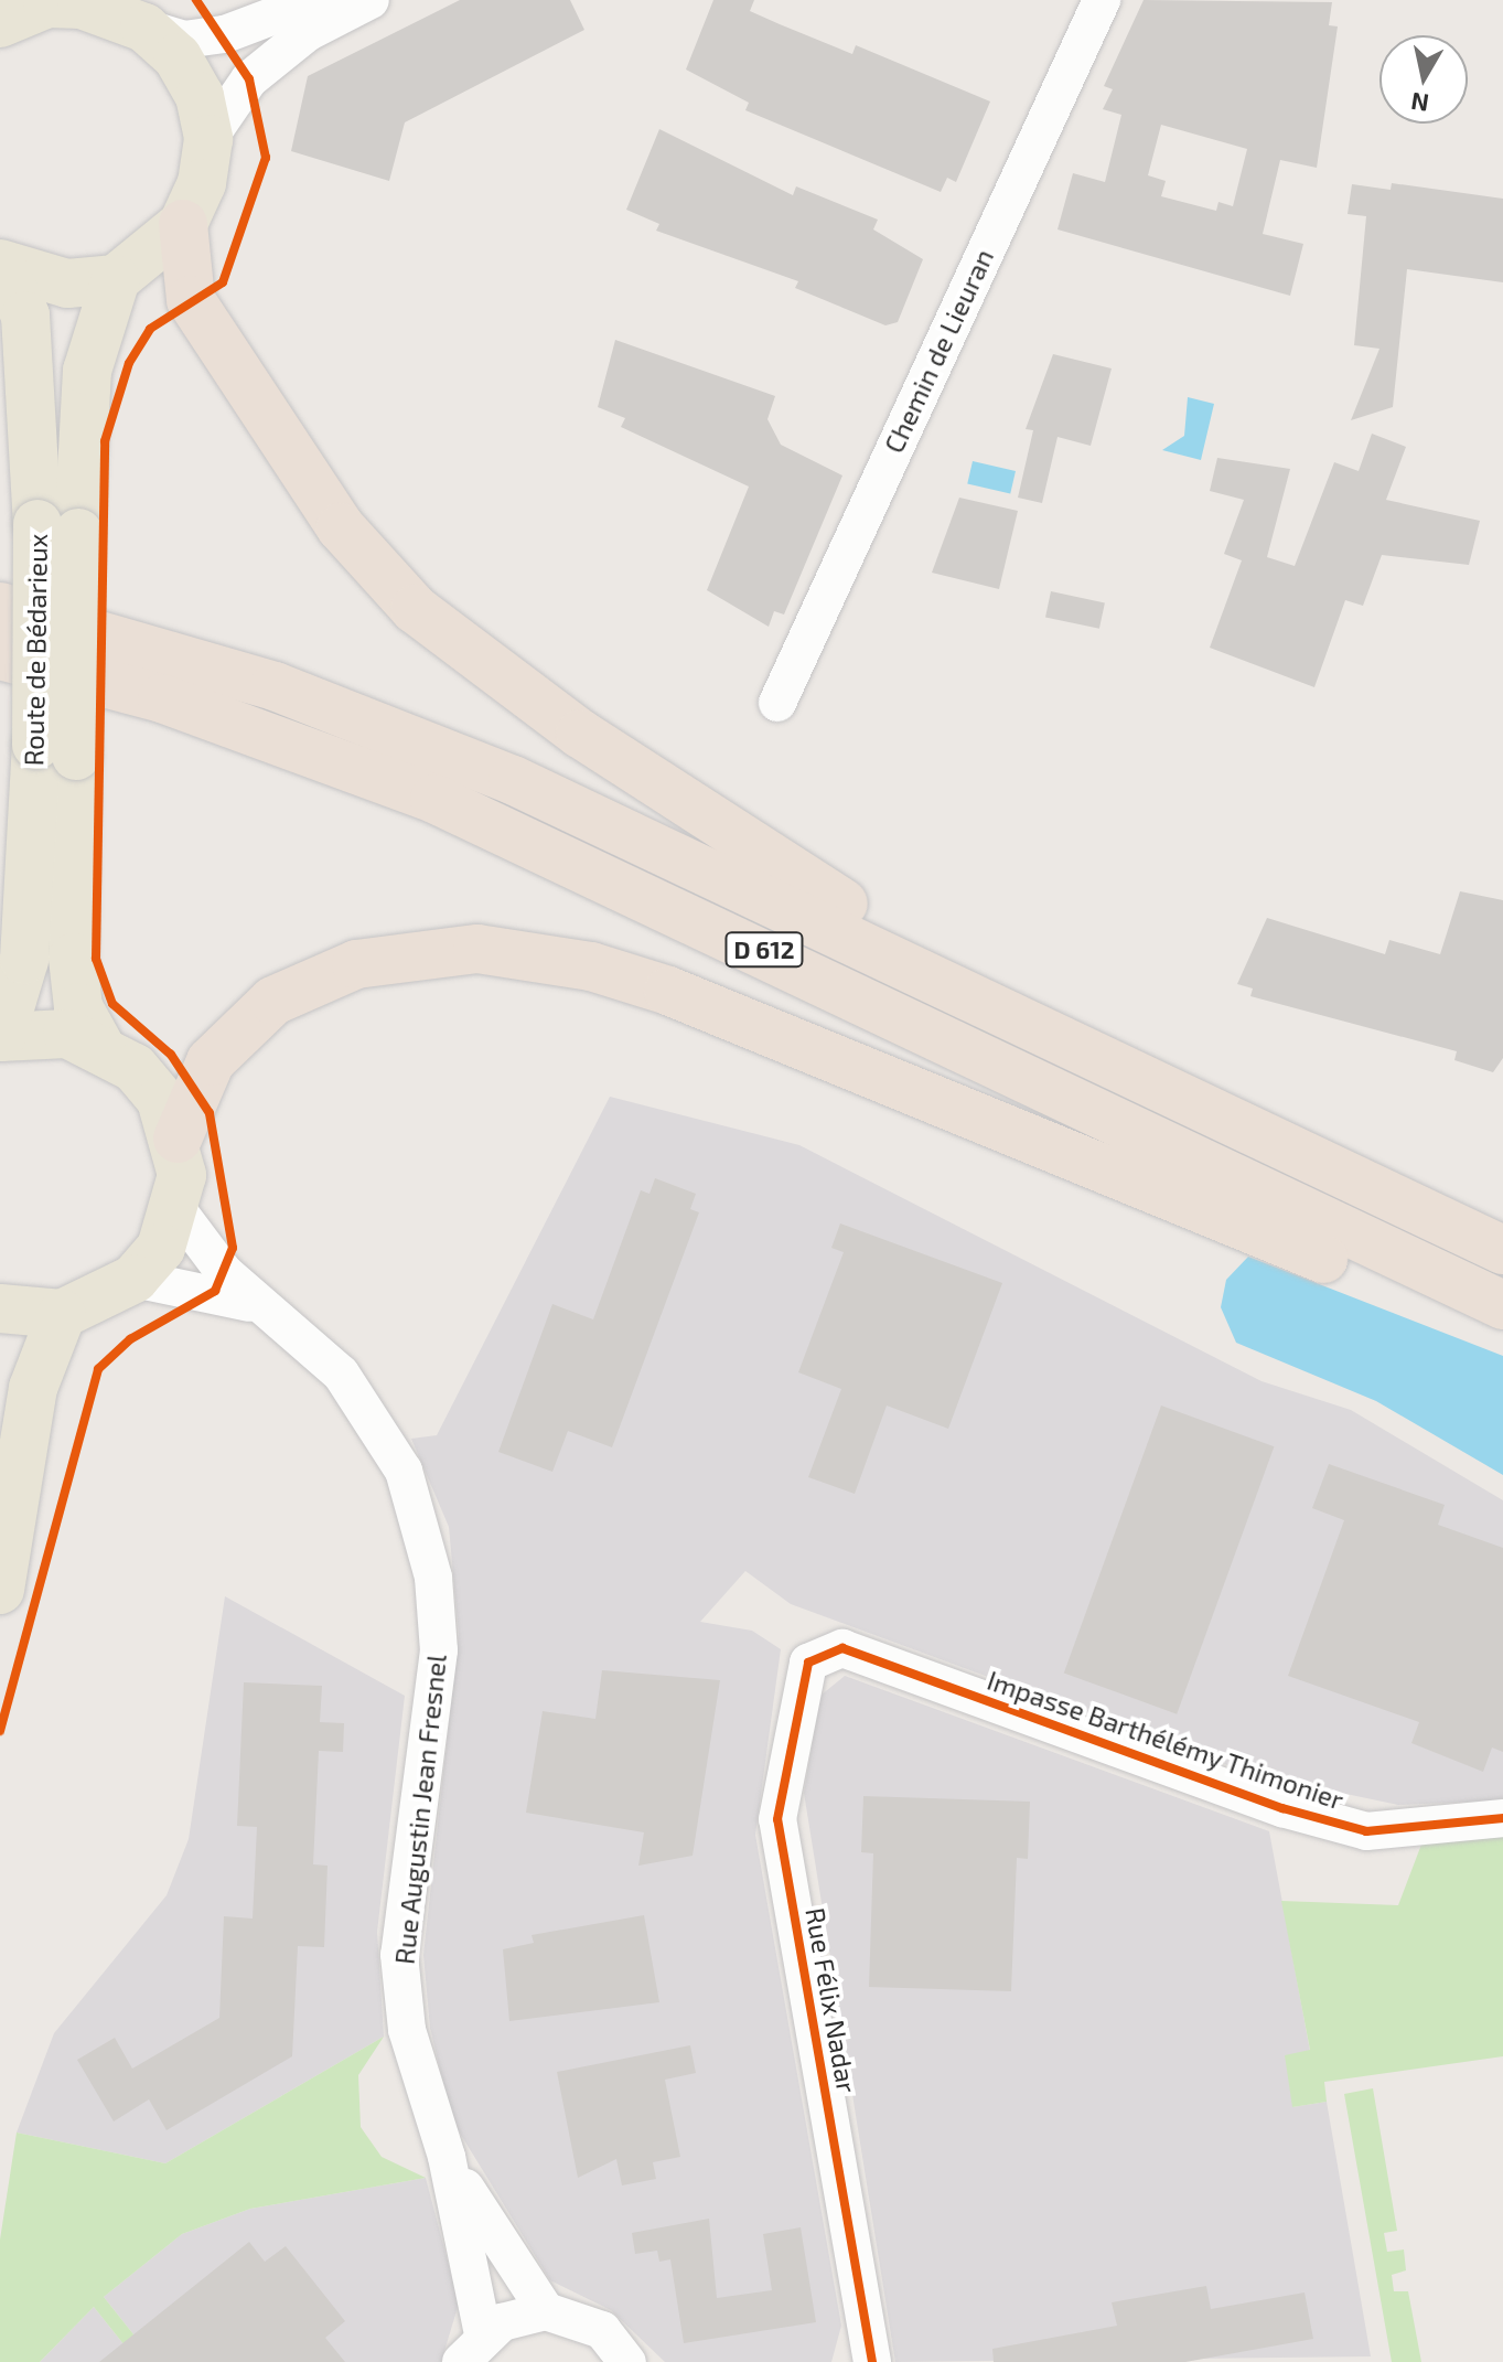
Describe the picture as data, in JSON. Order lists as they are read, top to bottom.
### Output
{
  "streets": {
    "highway": ["D 612"],
    "main road": ["Route de Bédarieux"],
    "street": [
      "Chemin de Lieuran",
      "Impasse Barthélémy Thimonier",
      "Rue Augustin Jean Fresnel",
      "Rue Félix Nadar"
    ]
  },
  "crossings": [
    ["Impasse Barthélémy Thimonier", "Rue Félix Nadar"]
  ],
  "north": "bottom"
}
